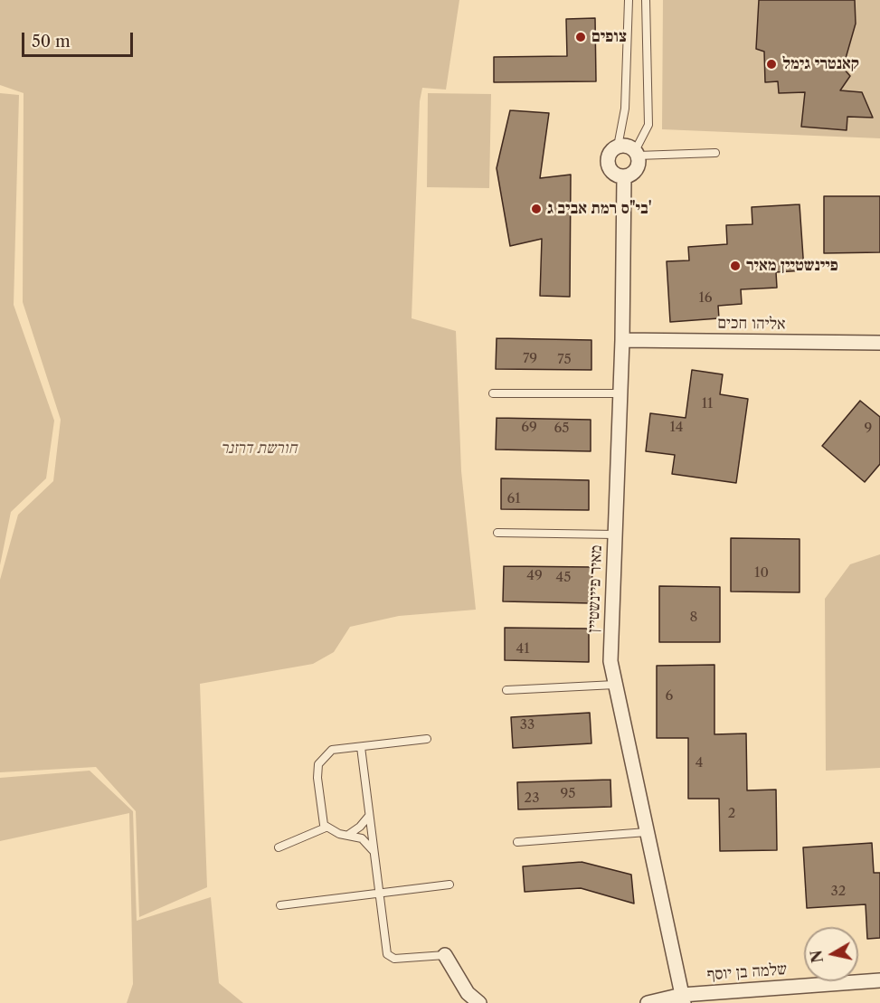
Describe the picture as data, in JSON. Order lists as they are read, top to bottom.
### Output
{
  "streets": {
    "street": ["אליהו חכים", "מאיר פיינשטיין", "שלמה בן יוסף"]
  },
  "crossings": [
    ["אליהו חכים", "מאיר פיינשטיין"],
    ["מאיר פיינשטיין", "שלמה בן יוסף"]
  ],
  "parks": ["חורשת דרזנר"],
  "places": [
    "צופים",
    "קאנטרי גימל",
    "בי\"ס רמת אביב ג'",
    "פיינשטיין מאיר"
  ],
  "house_numbers": [
    "16",
    "79",
    "75",
    "11",
    "69",
    "14",
    "65",
    "9",
    "61",
    "10",
    "49",
    "45",
    "8",
    "41",
    "6",
    "33",
    "4",
    "95",
    "23",
    "2",
    "32"
  ],
  "scale_bar": "50 m",
  "north": "left"
}
